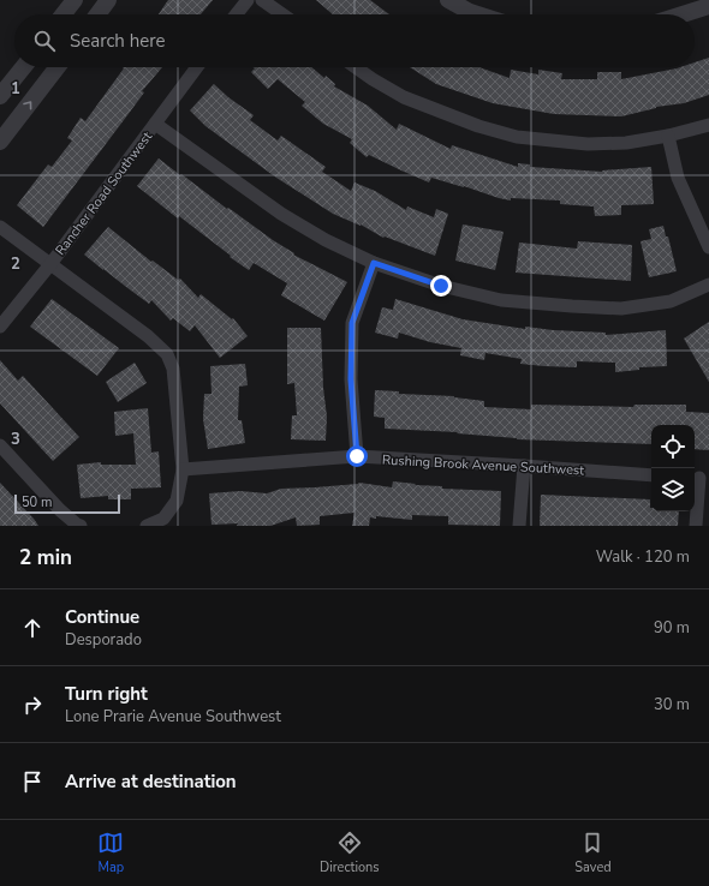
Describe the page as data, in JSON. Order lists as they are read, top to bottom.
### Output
{
  "streets": {
    "street": ["Rancher Road Southwest", "Rushing Brook Avenue Southwest"]
  },
  "scale_bar": "50 m",
  "page": {
    "search": "Search here",
    "scale": "50 m",
    "heading": ["2 min", "Walk · 120 m"],
    "list": [
      ["Continue", "Desporado", "90 m"],
      ["Turn right", "Lone Prarie Avenue Southwest", "30 m"],
      "Arrive at destination"
    ],
    "nav": ["Map", "Directions", "Saved"]
  },
  "grid": {
    "rows": ["1", "2", "3"]
  }
}
